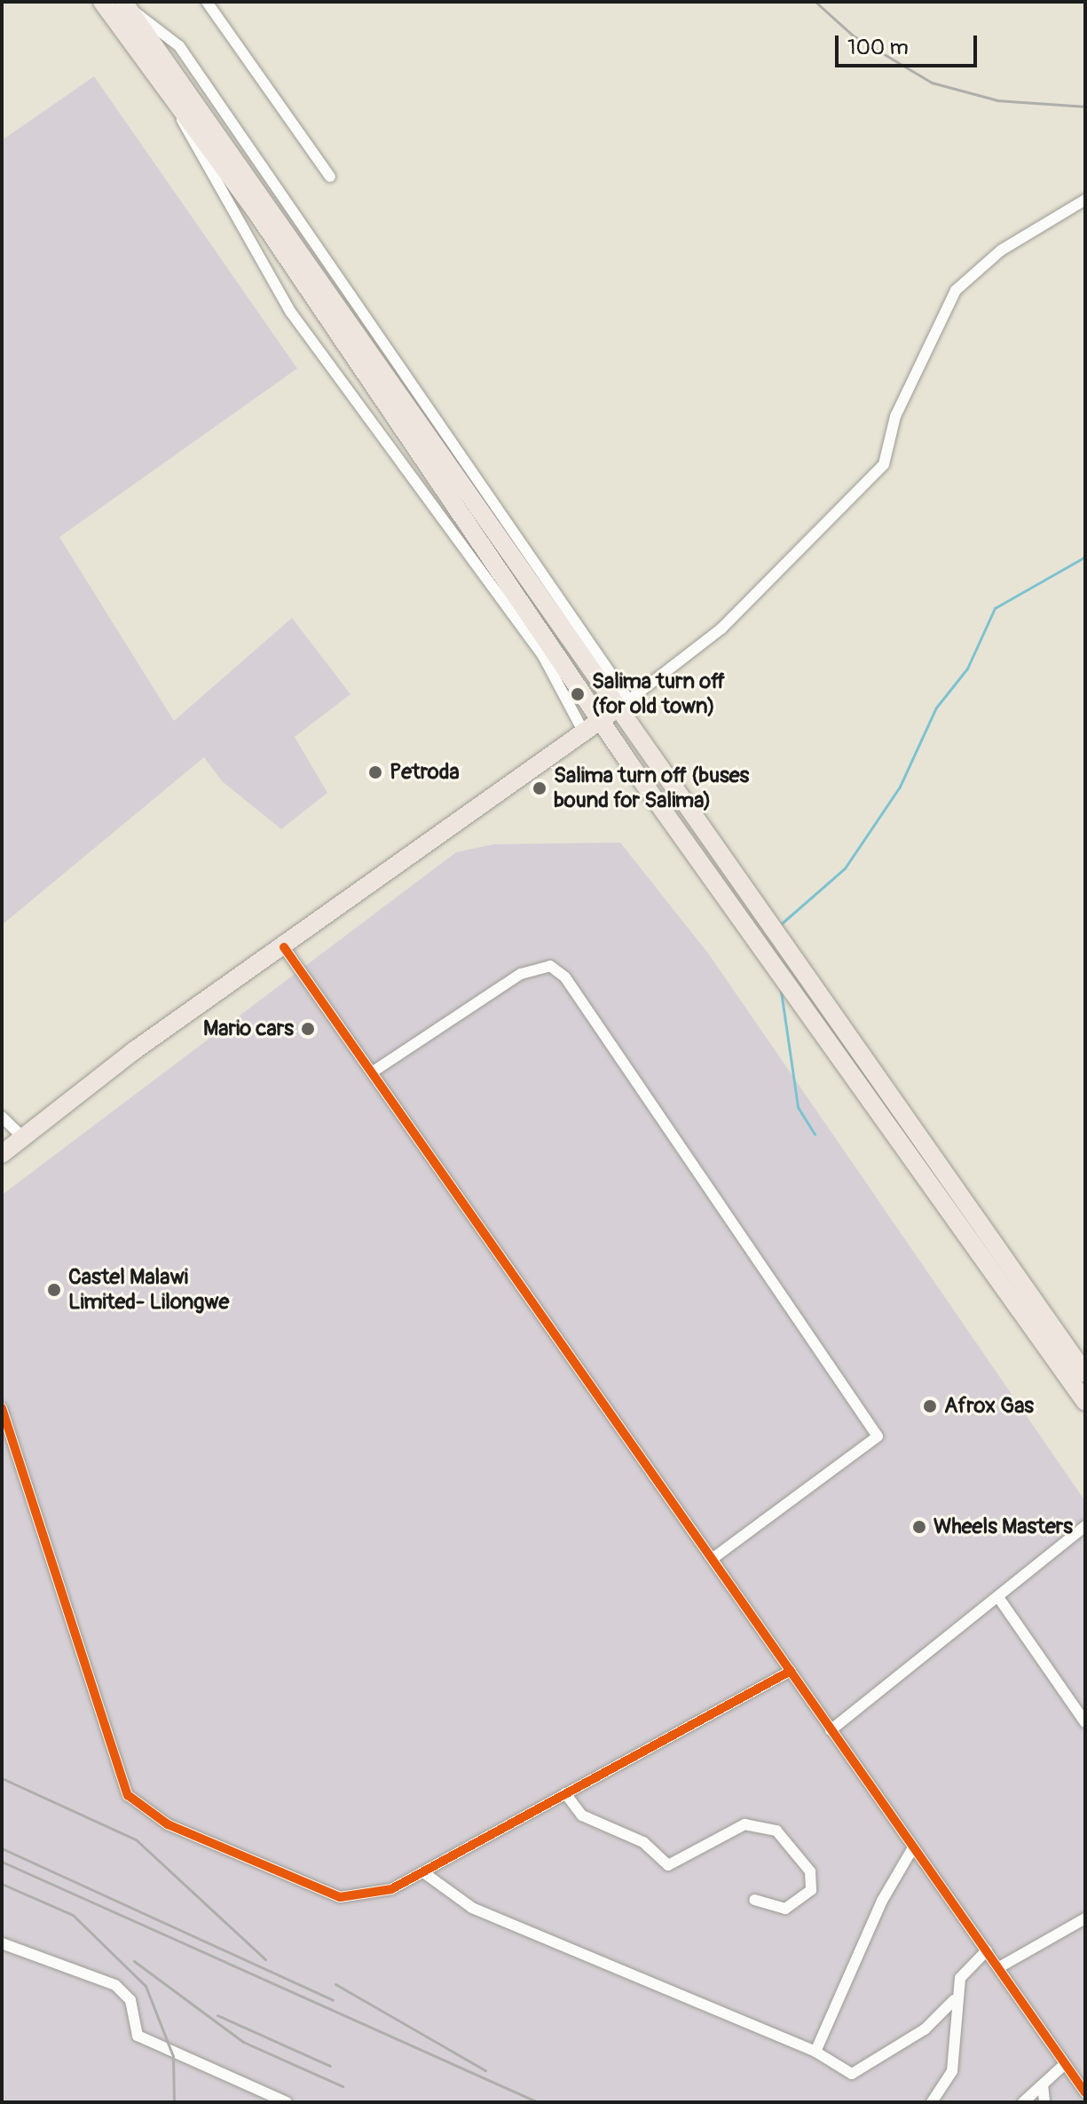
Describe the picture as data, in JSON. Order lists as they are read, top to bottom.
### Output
{
  "places": [
    "Salima turn off (for old town)",
    "Petroda",
    "Salima turn off (buses bound for Salima)",
    "Mario cars",
    "Castel Malawi Limited- Lilongwe",
    "Afrox Gas",
    "Wheels Masters"
  ],
  "scale_bar": "100 m"
}
